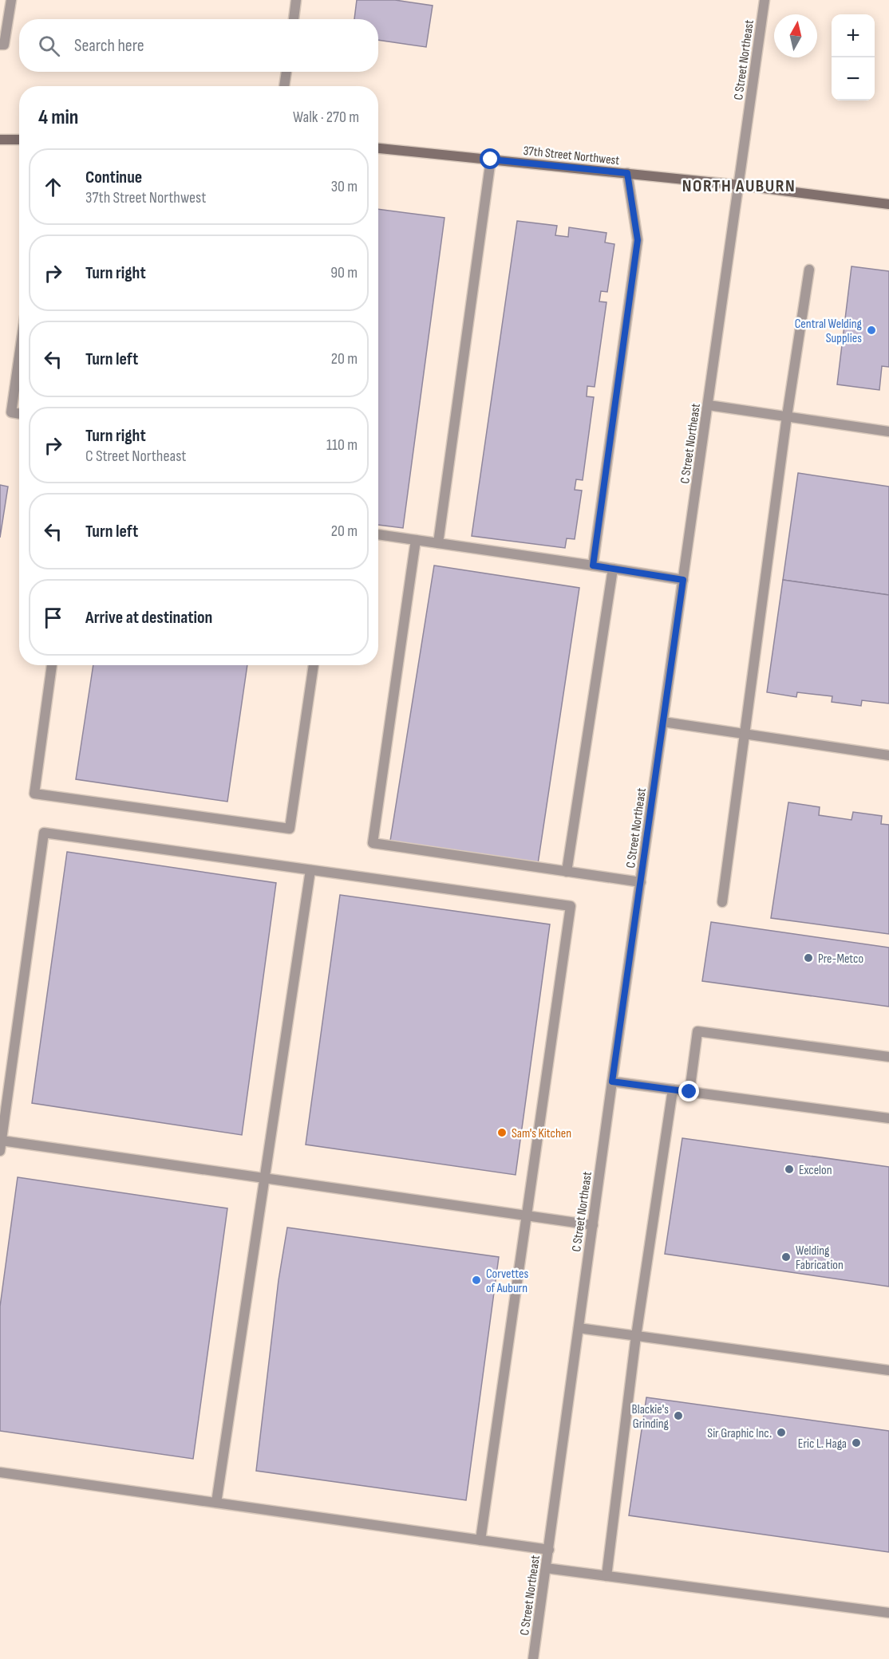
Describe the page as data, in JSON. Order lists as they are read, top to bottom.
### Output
{
  "streets": {
    "main road": ["37th Street Northwest"],
    "street": ["C Street Northeast"]
  },
  "crossings": [
    ["C Street Northeast", "37th Street Northwest"]
  ],
  "districts": ["NORTH AUBURN"],
  "places": [
    "Central Welding Supplies",
    "Pre-Metco",
    "Sam's Kitchen",
    "Excelon",
    "Welding Fabrication",
    "Corvettes of Auburn",
    "Blackie's Grinding",
    "Sir Graphic Inc.",
    "Eric L. Haga"
  ],
  "north": "top",
  "page": {
    "map_buttons": ["+", "−"],
    "search": "Search here",
    "heading": ["4 min", "Walk · 270 m"],
    "list": [
      ["Continue", "37th Street Northwest", "30 m"],
      ["Turn right", "90 m"],
      ["Turn left", "20 m"],
      ["Turn right", "C Street Northeast", "110 m"],
      ["Turn left", "20 m"],
      "Arrive at destination"
    ]
  }
}
